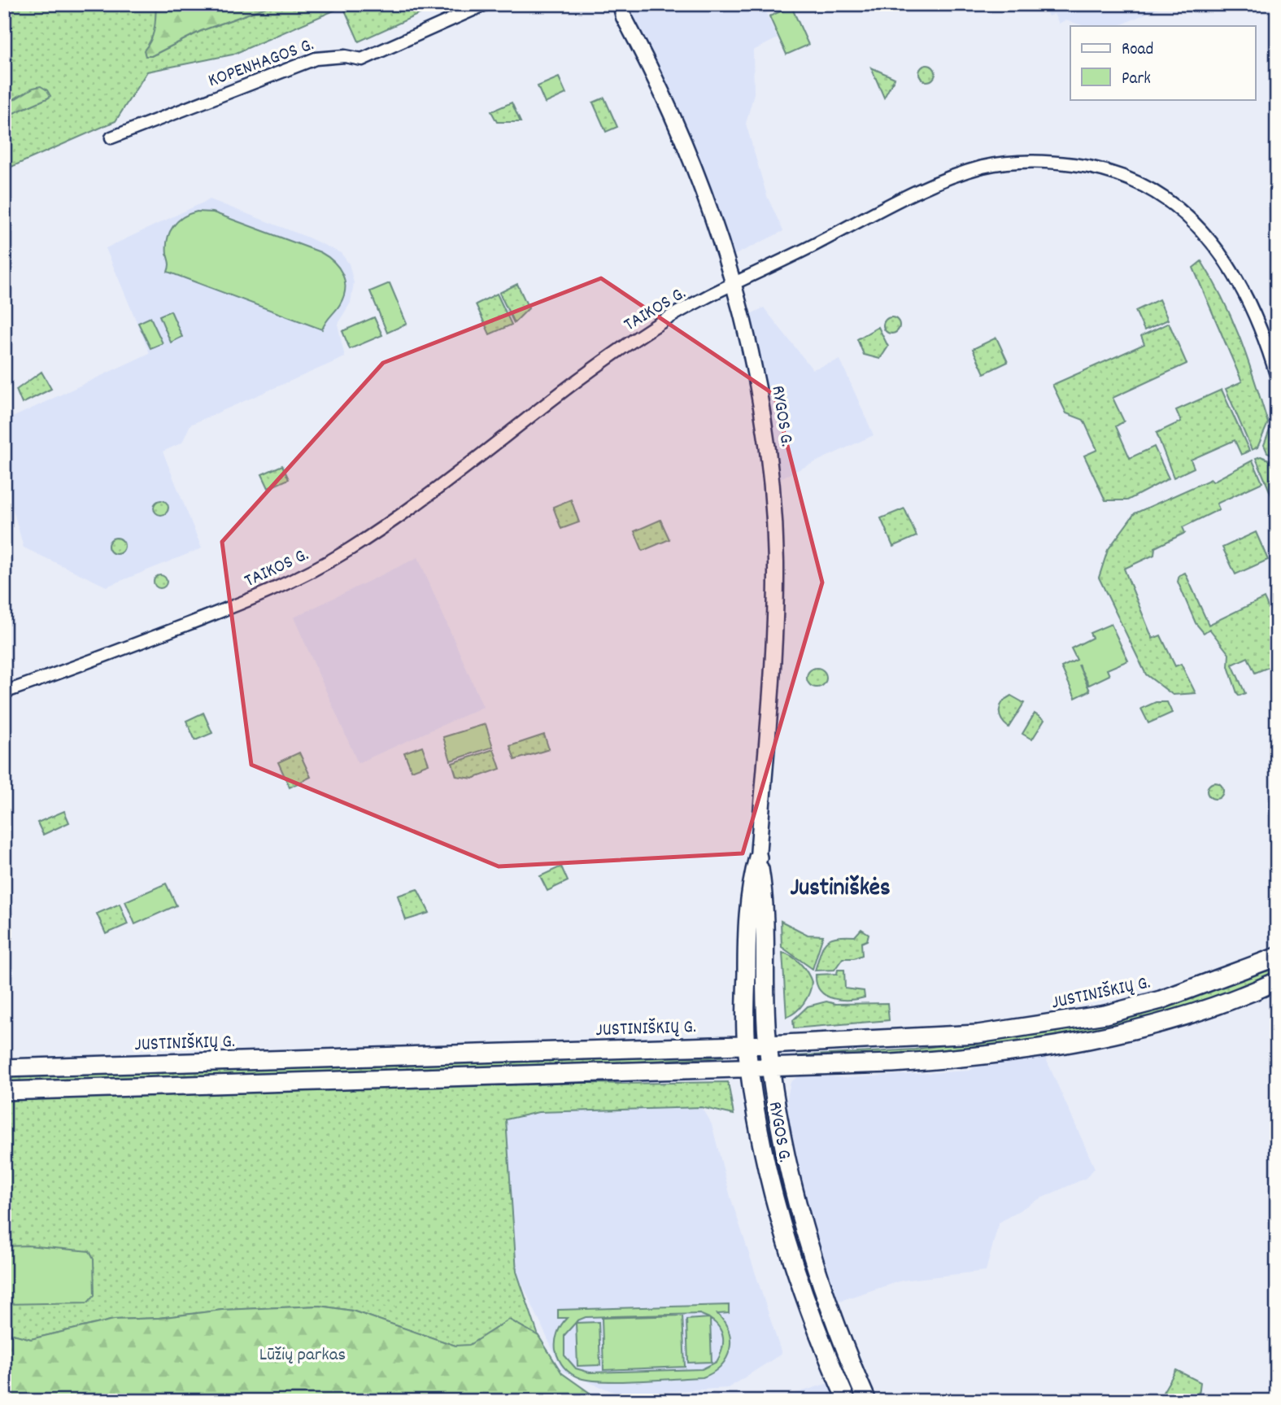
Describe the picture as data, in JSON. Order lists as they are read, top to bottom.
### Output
{
  "streets": {
    "main road": ["RYGOS G.", "JUSTINIŠKIŲ G."],
    "street": ["KOPENHAGOS G.", "TAIKOS G."]
  },
  "crossings": [
    ["TAIKOS G.", "RYGOS G."],
    ["RYGOS G.", "JUSTINIŠKIŲ G."]
  ],
  "districts": ["Justiniškės"],
  "parks": ["Lūžių parkas"],
  "legend": ["Road", "Park"]
}
